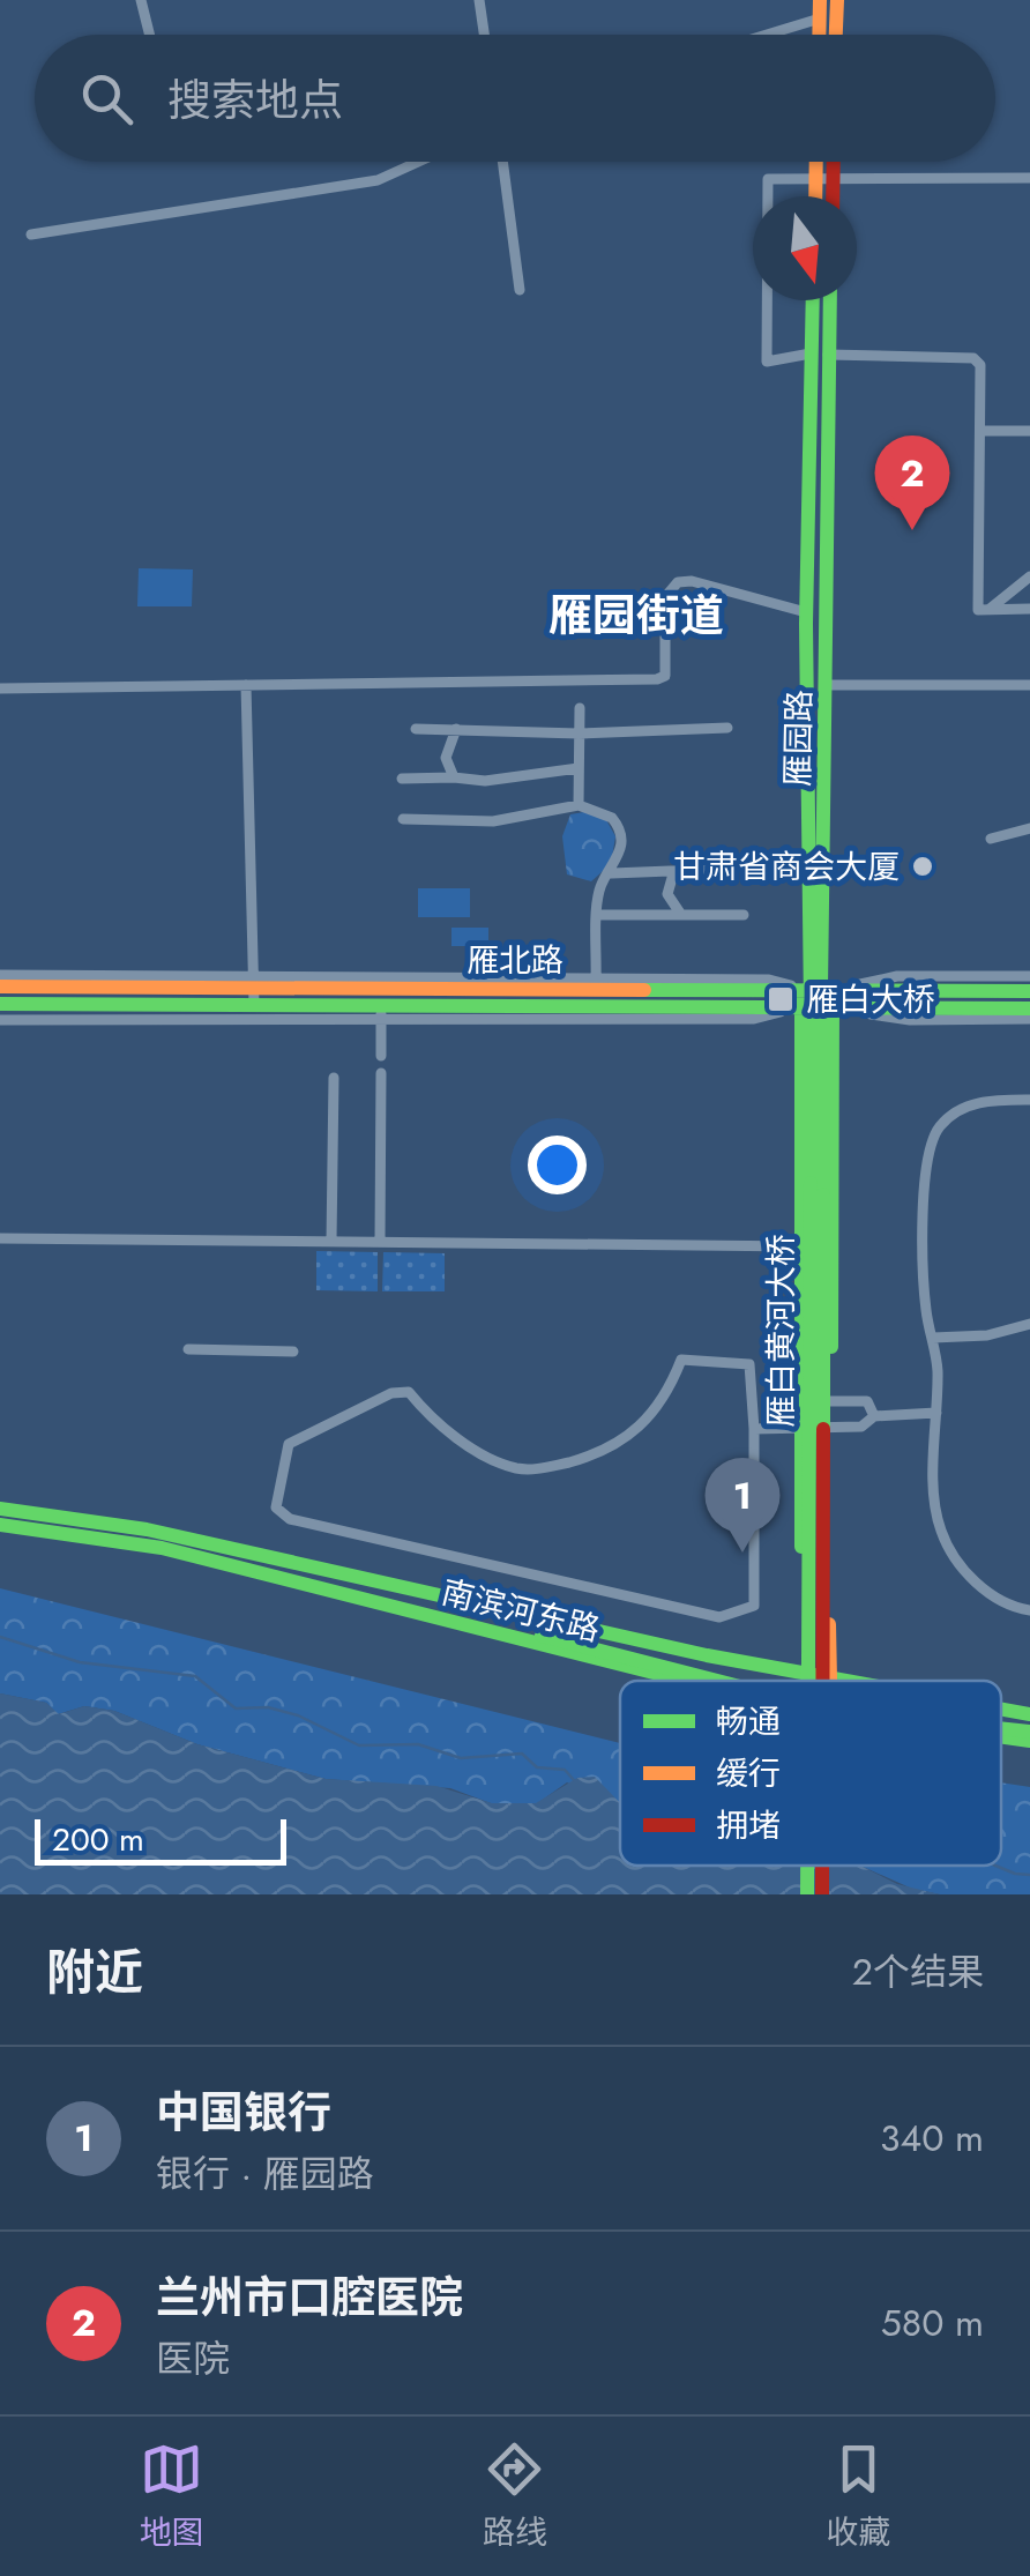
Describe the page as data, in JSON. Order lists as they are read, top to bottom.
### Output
{
  "streets": {
    "main road": [
      "雁园路",
      "雁北路",
      "雁白黄河大桥",
      "南滨河东路"
    ]
  },
  "crossings": [
    ["雁园路", "雁北路"],
    ["雁园路", "雁白黄河大桥"],
    ["雁园路", "南滨河东路"]
  ],
  "districts": ["雁园街道"],
  "places": {
    "other": ["甘肃省商会大厦"],
    "transit": ["雁白大桥"]
  },
  "legend": ["畅通", "缓行", "拥堵"],
  "scale_bar": "200 m",
  "north": "bottom",
  "page": {
    "search": "搜索地点",
    "pins": ["2", "1"],
    "scale": "200 m",
    "heading": ["附近", "2个结果"],
    "list": [
      {
        "mark": "1",
        "name": "中国银行",
        "note": "银行 · 雁园路",
        "value": "340 m"
      },
      {
        "mark": "2",
        "name": "兰州市口腔医院",
        "note": "医院",
        "value": "580 m"
      }
    ],
    "nav": ["地图", "路线", "收藏"]
  }
}
